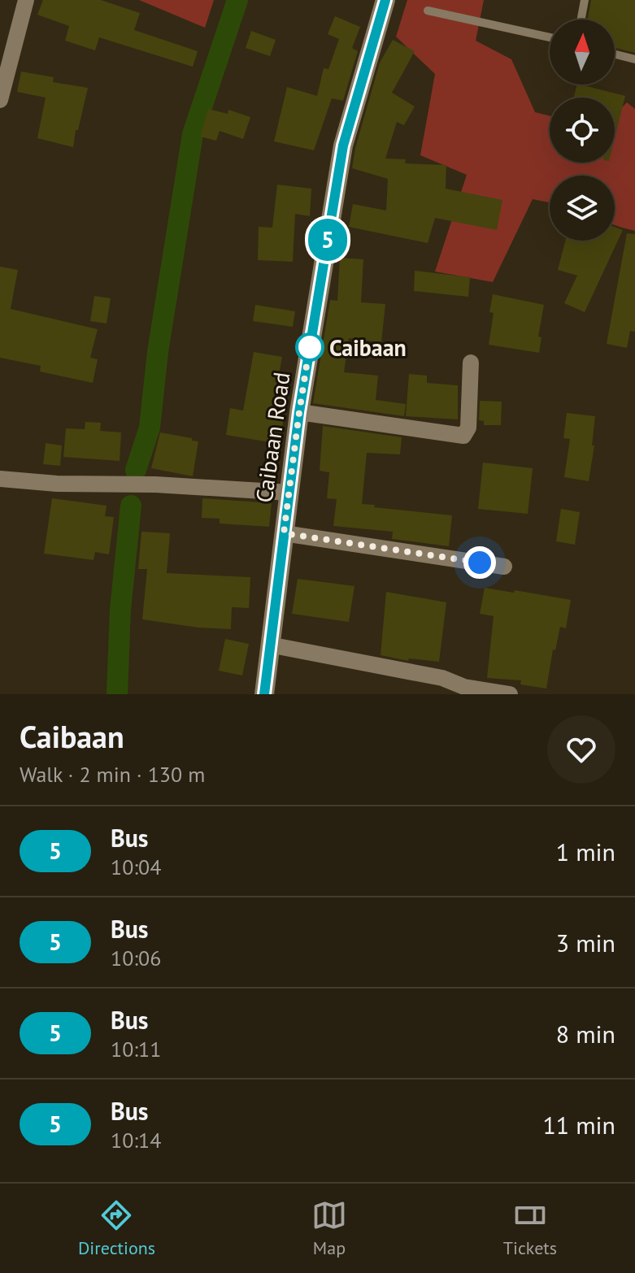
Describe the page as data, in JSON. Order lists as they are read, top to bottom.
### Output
{
  "streets": {
    "street": ["Caibaan Road"]
  },
  "places": ["Caibaan"],
  "lines": ["bus line 5"],
  "north": "top",
  "page": {
    "on_map": "5",
    "heading": ["Caibaan", "Walk · 2 min · 130 m"],
    "list": [
      {
        "mark": "5",
        "name": "Bus",
        "note": "10:04",
        "value": "1 min"
      },
      {
        "mark": "5",
        "name": "Bus",
        "note": "10:06",
        "value": "3 min"
      },
      {
        "mark": "5",
        "name": "Bus",
        "note": "10:11",
        "value": "8 min"
      },
      {
        "mark": "5",
        "name": "Bus",
        "note": "10:14",
        "value": "11 min"
      }
    ],
    "tabs": ["Directions", "Map", "Tickets"]
  }
}
